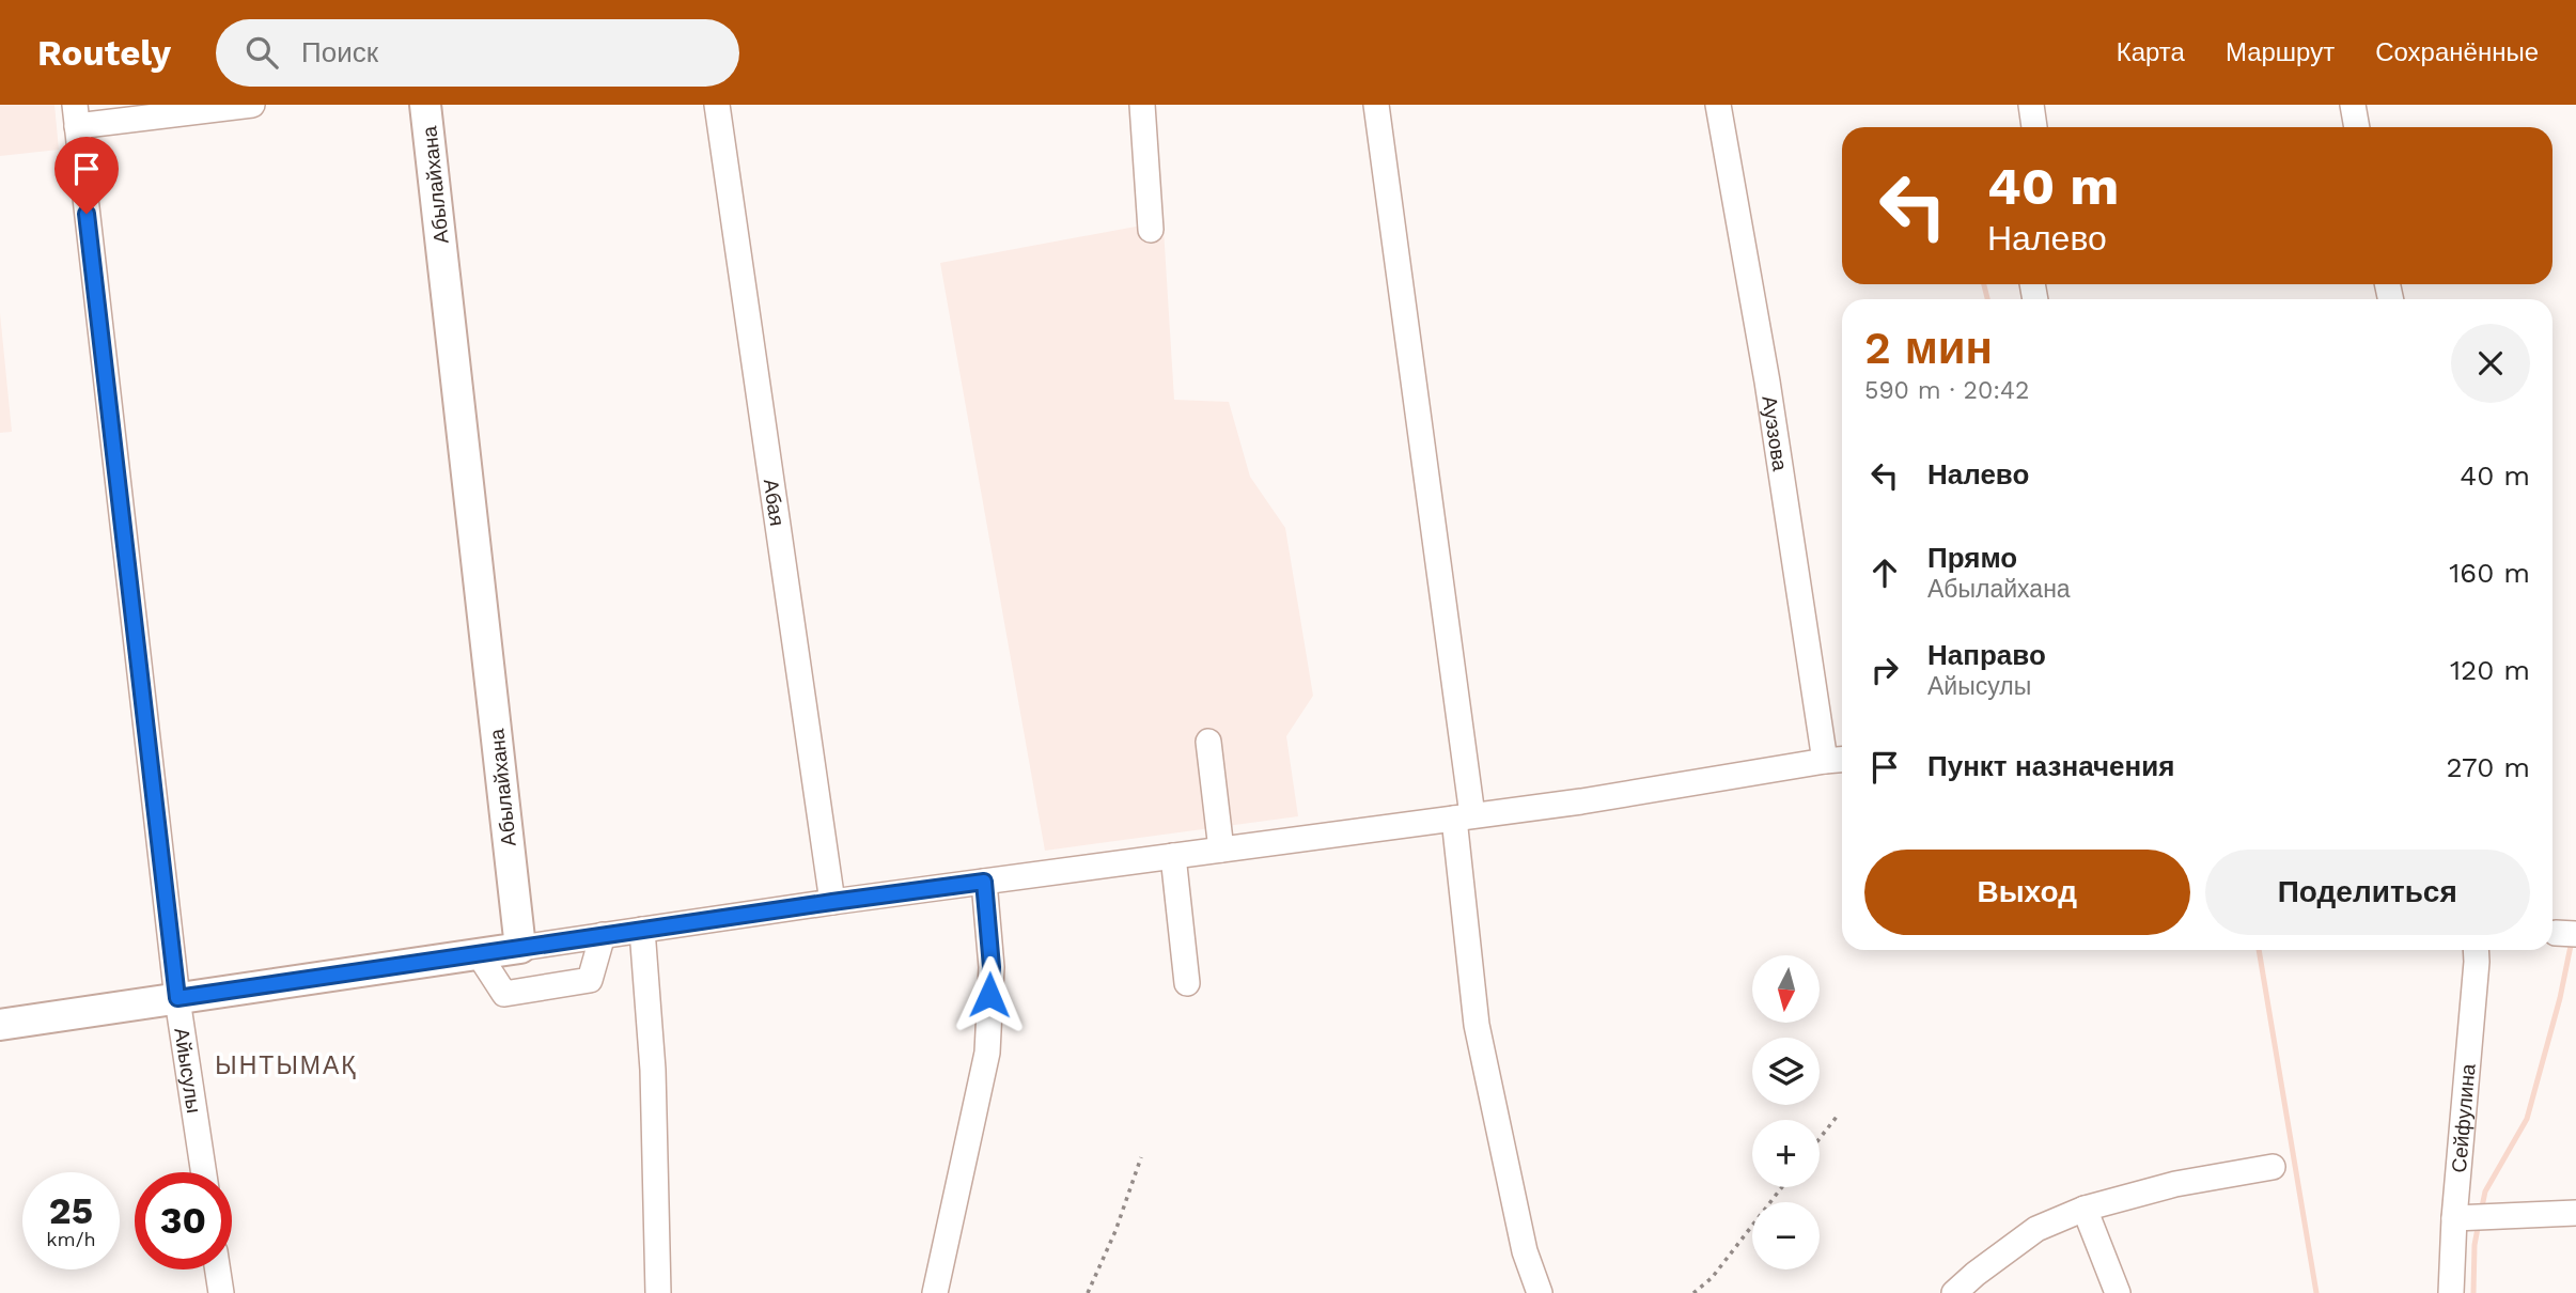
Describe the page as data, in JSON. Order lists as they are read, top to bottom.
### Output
{
  "streets": {
    "main road": ["Абылайхана"],
    "street": [
      "Ауэзова",
      "Абая",
      "Айысулы",
      "Сейфулина"
    ]
  },
  "districts": ["ЫНТЫМАҚ"],
  "north": "bottom",
  "page": {
    "header": "Routely",
    "search": "Поиск",
    "nav": ["Карта", "Маршрут", "Сохранённые"],
    "turn": ["40 m", "Налево"],
    "heading": ["2 мин", "590 m · 20:42"],
    "list": [
      {
        "name": "Налево",
        "value": "40 m"
      },
      {
        "name": "Прямо",
        "note": "Абылайхана",
        "value": "160 m"
      },
      {
        "name": "Направо",
        "note": "Айысулы",
        "value": "120 m"
      },
      {
        "name": "Пункт назначения",
        "value": "270 m"
      }
    ],
    "buttons": ["Выход", "Поделиться"],
    "map_buttons": ["+", "−"],
    "speed": "25 km/h",
    "limit": "30"
  }
}
